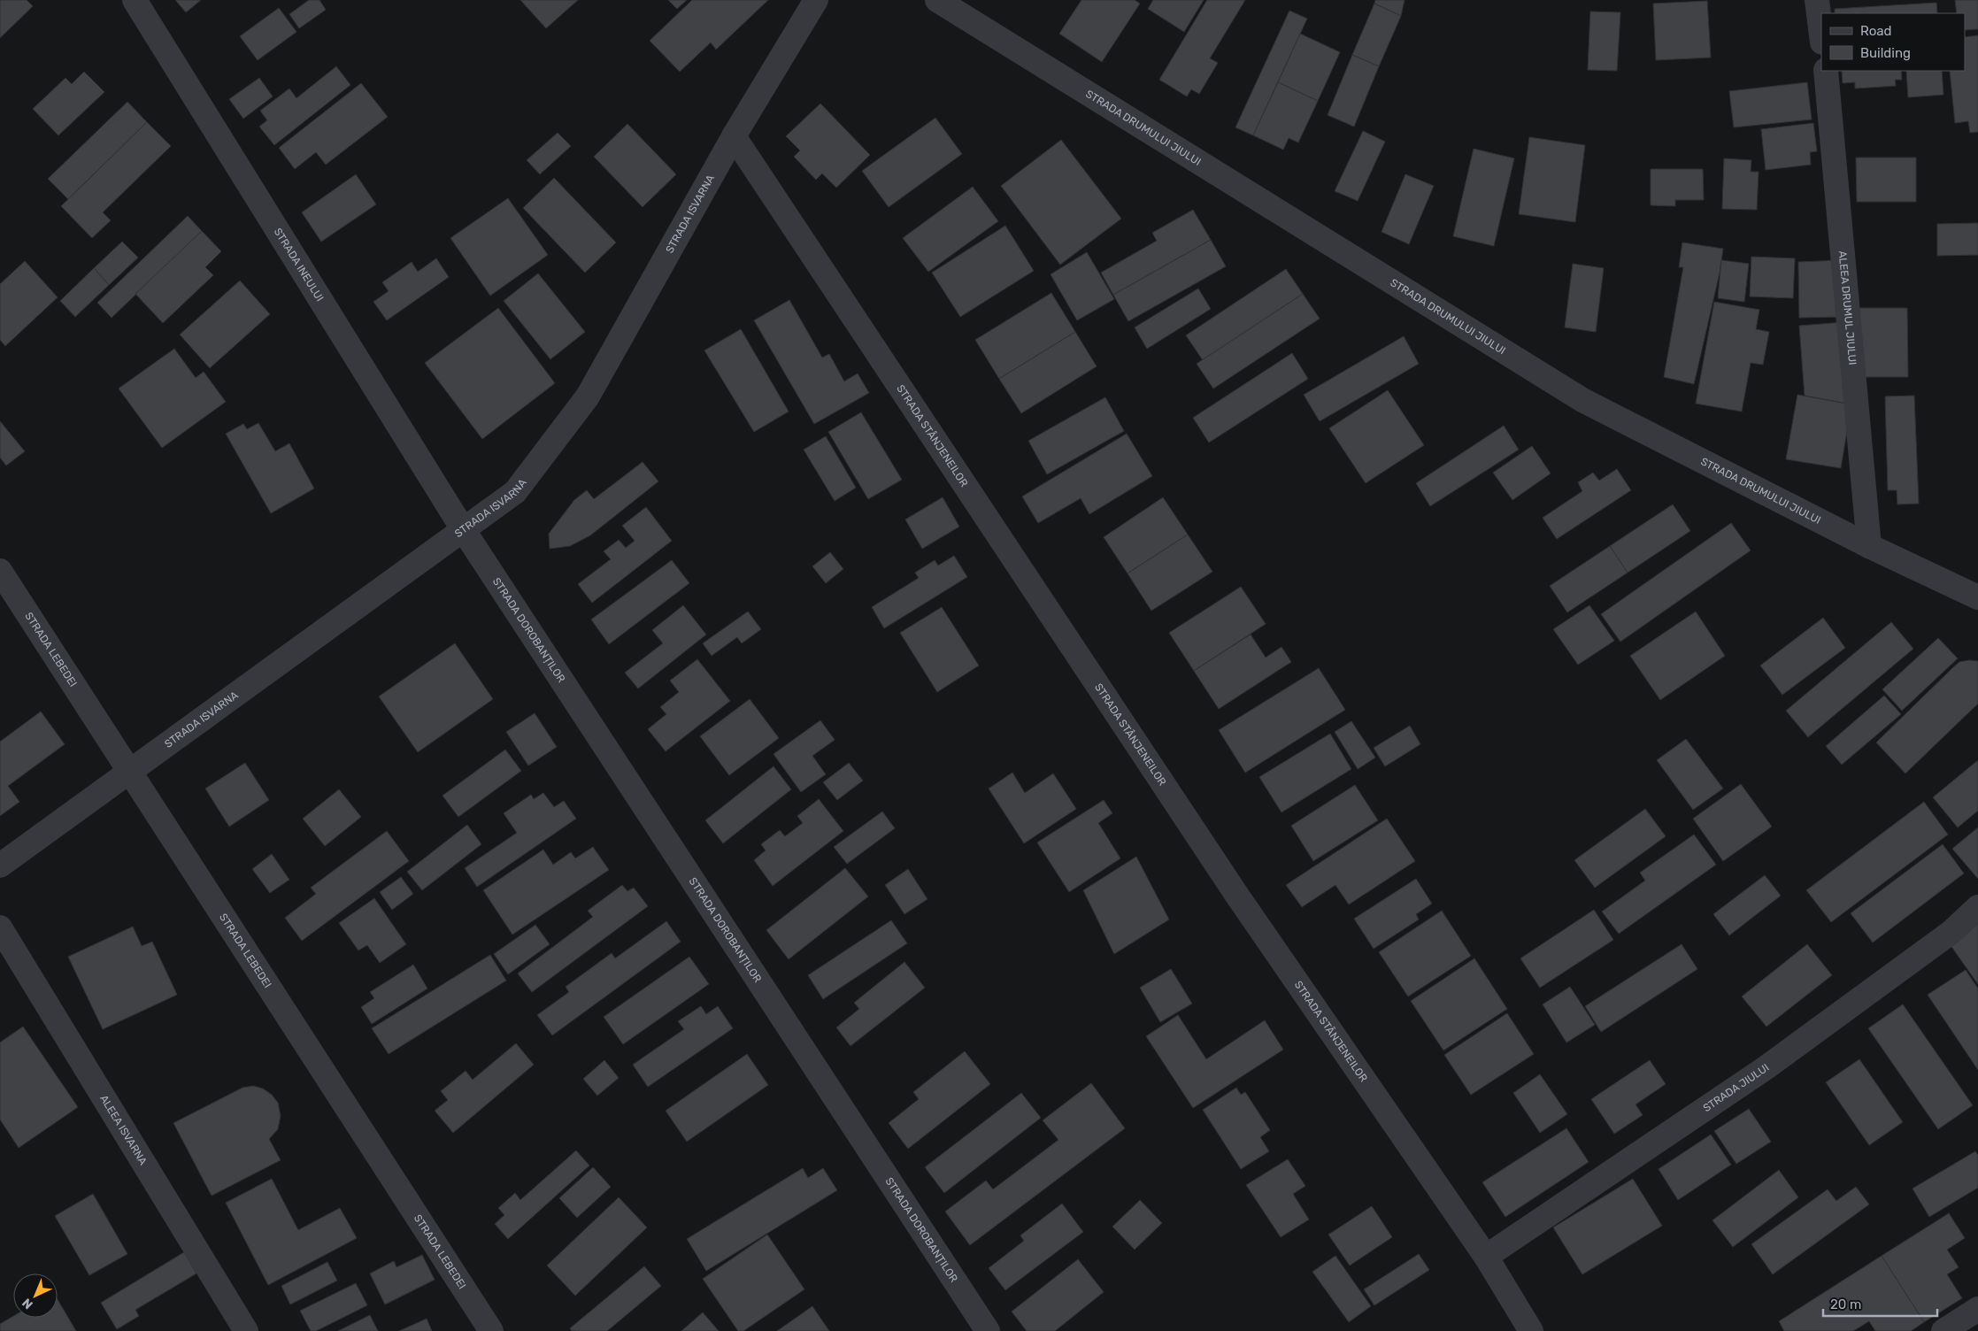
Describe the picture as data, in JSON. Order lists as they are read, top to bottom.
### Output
{
  "streets": {
    "street": [
      "STRADA DRUMULUI JIULUI",
      "STRADA ISVARNA",
      "STRADA INEULUI",
      "ALEEA DRUMUL JIULUI",
      "STRADA STÂNJENEILOR",
      "STRADA DOROBANȚILOR",
      "STRADA LEBEDEI",
      "STRADA JIULUI",
      "ALEEA ISVARNA"
    ]
  },
  "crossings": [
    ["STRADA DRUMULUI JIULUI", "ALEEA DRUMUL JIULUI"],
    ["STRADA ISVARNA", "STRADA INEULUI"],
    ["STRADA ISVARNA", "STRADA STÂNJENEILOR"],
    ["STRADA ISVARNA", "STRADA DOROBANȚILOR"],
    ["STRADA ISVARNA", "STRADA LEBEDEI"],
    ["STRADA INEULUI", "STRADA DOROBANȚILOR"],
    ["STRADA STÂNJENEILOR", "STRADA JIULUI"]
  ],
  "legend": ["Road", "Building"],
  "scale_bar": "20 m",
  "north": "bottom left"
}
